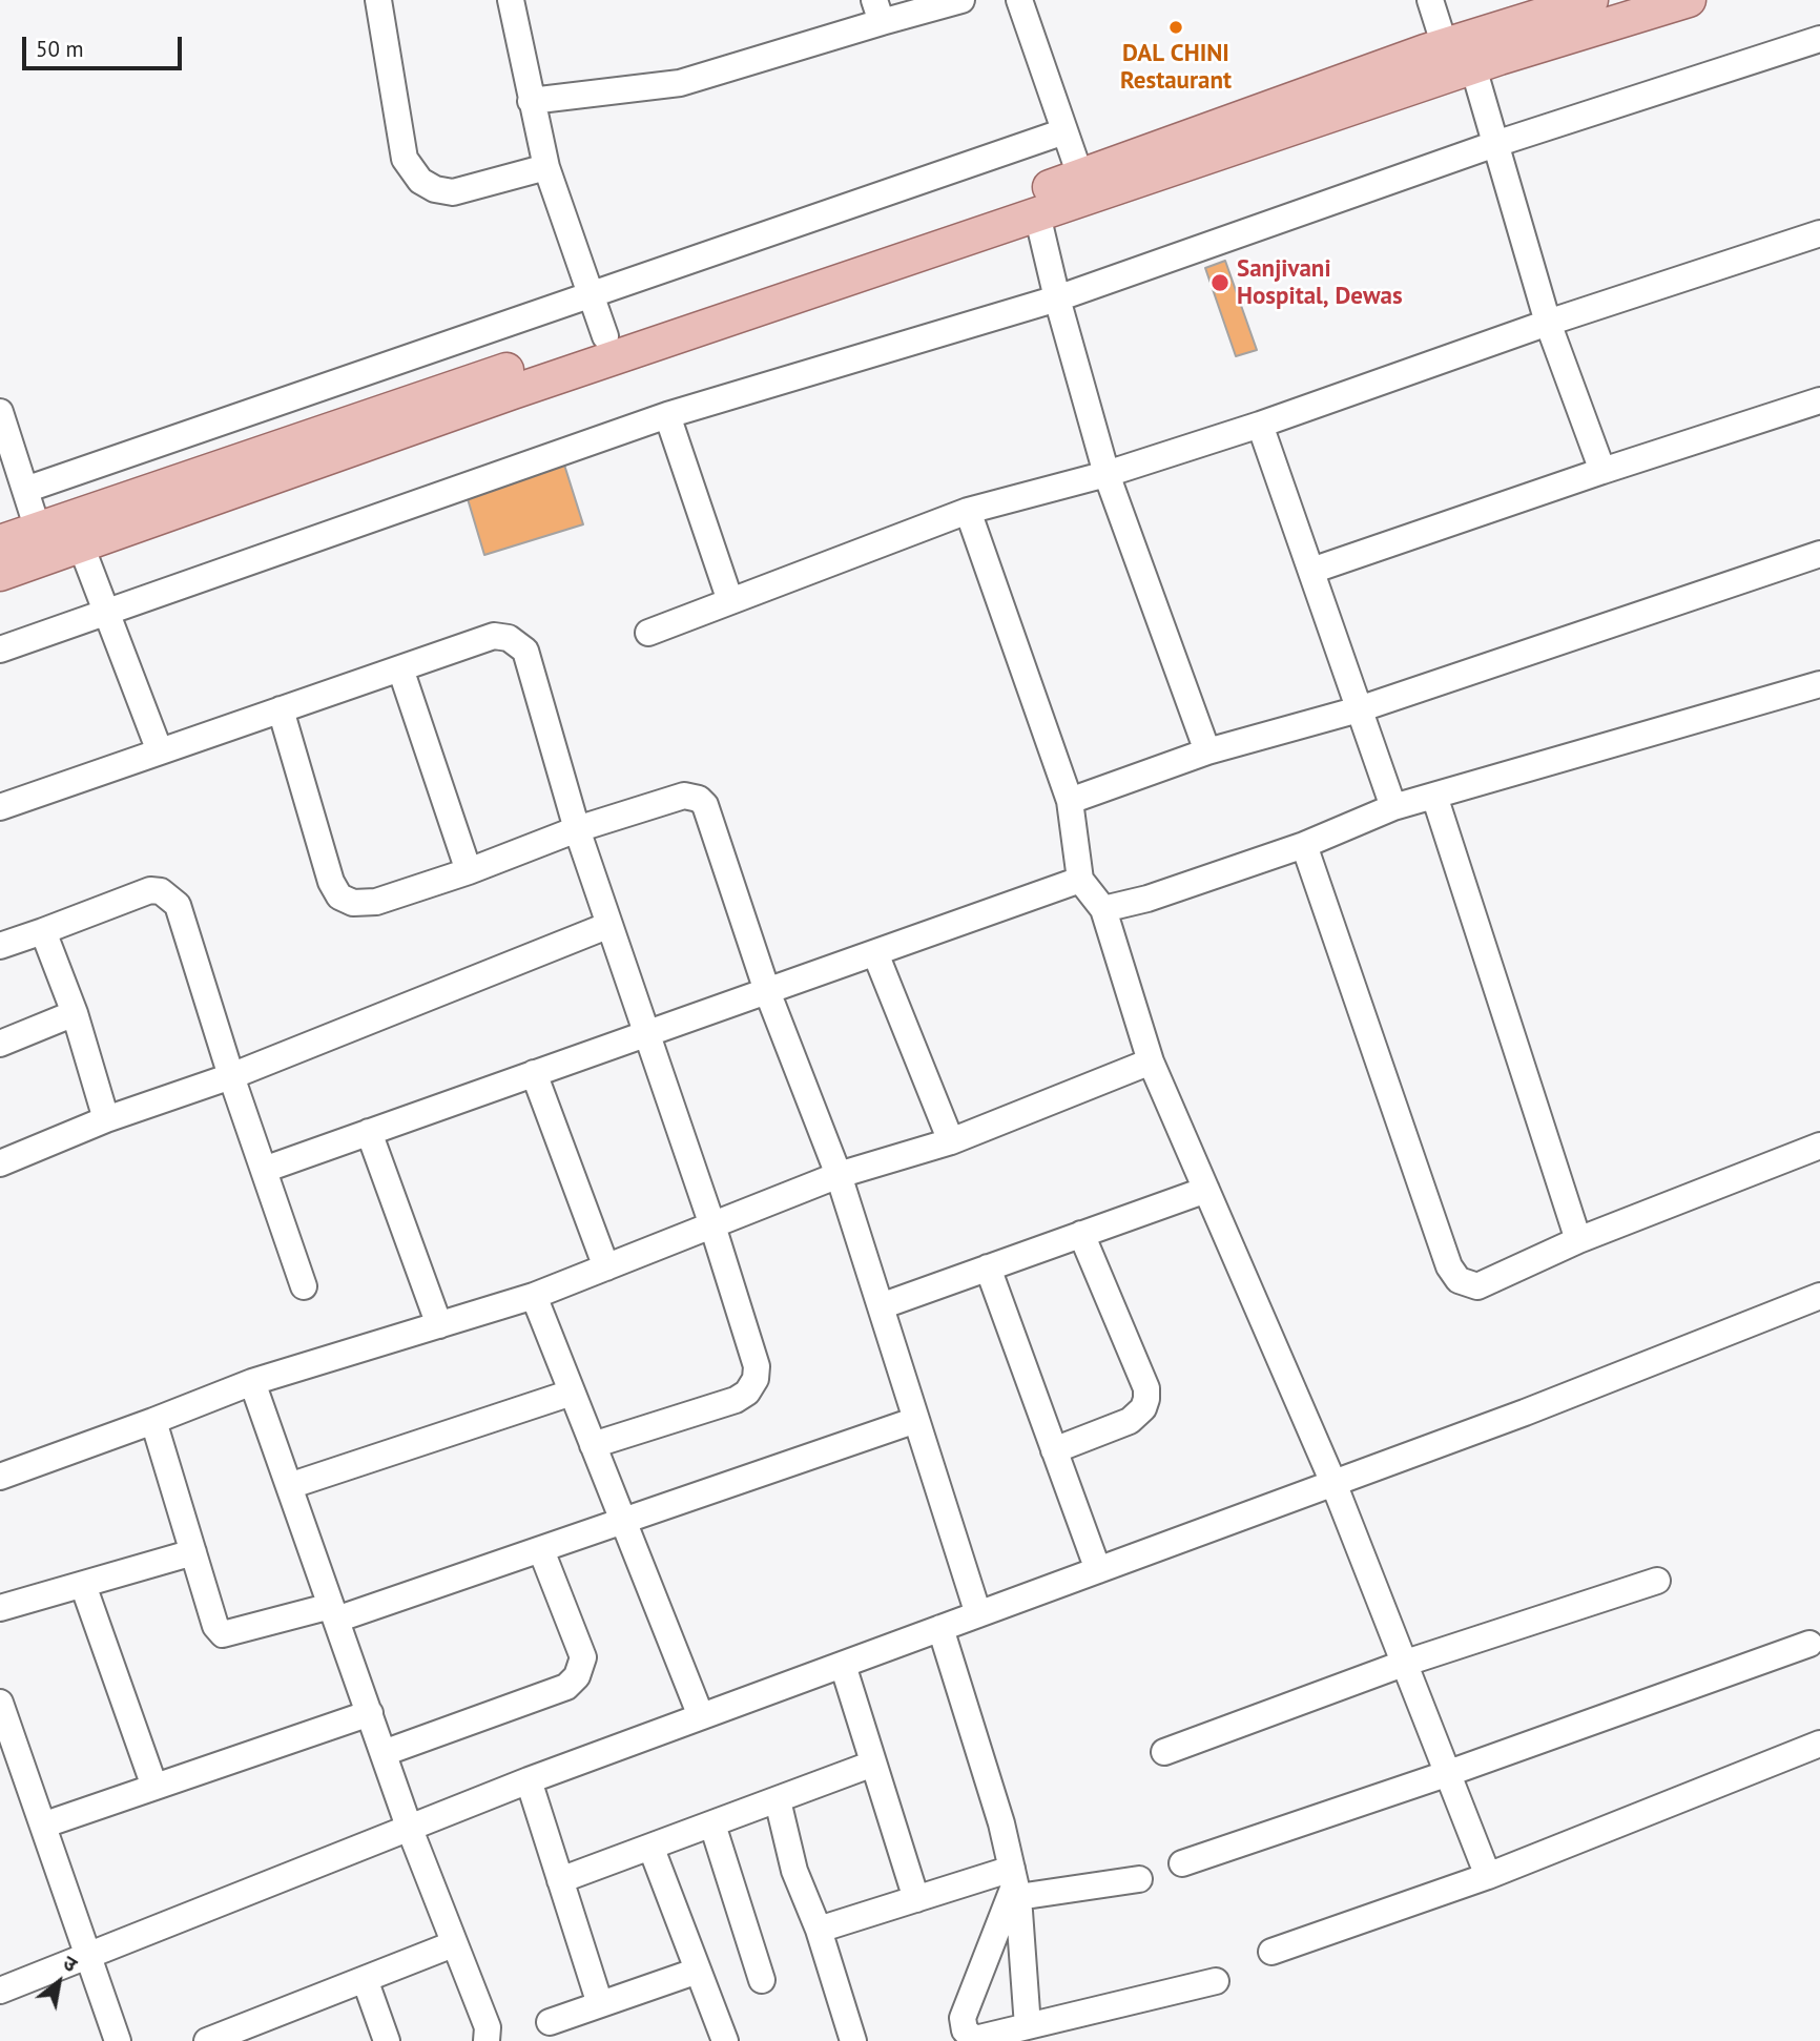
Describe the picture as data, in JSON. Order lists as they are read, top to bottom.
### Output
{
  "places": ["DAL CHINI Restaurant", "Sanjivani Hospital, Dewas"],
  "scale_bar": "50 m",
  "north": "top right"
}
